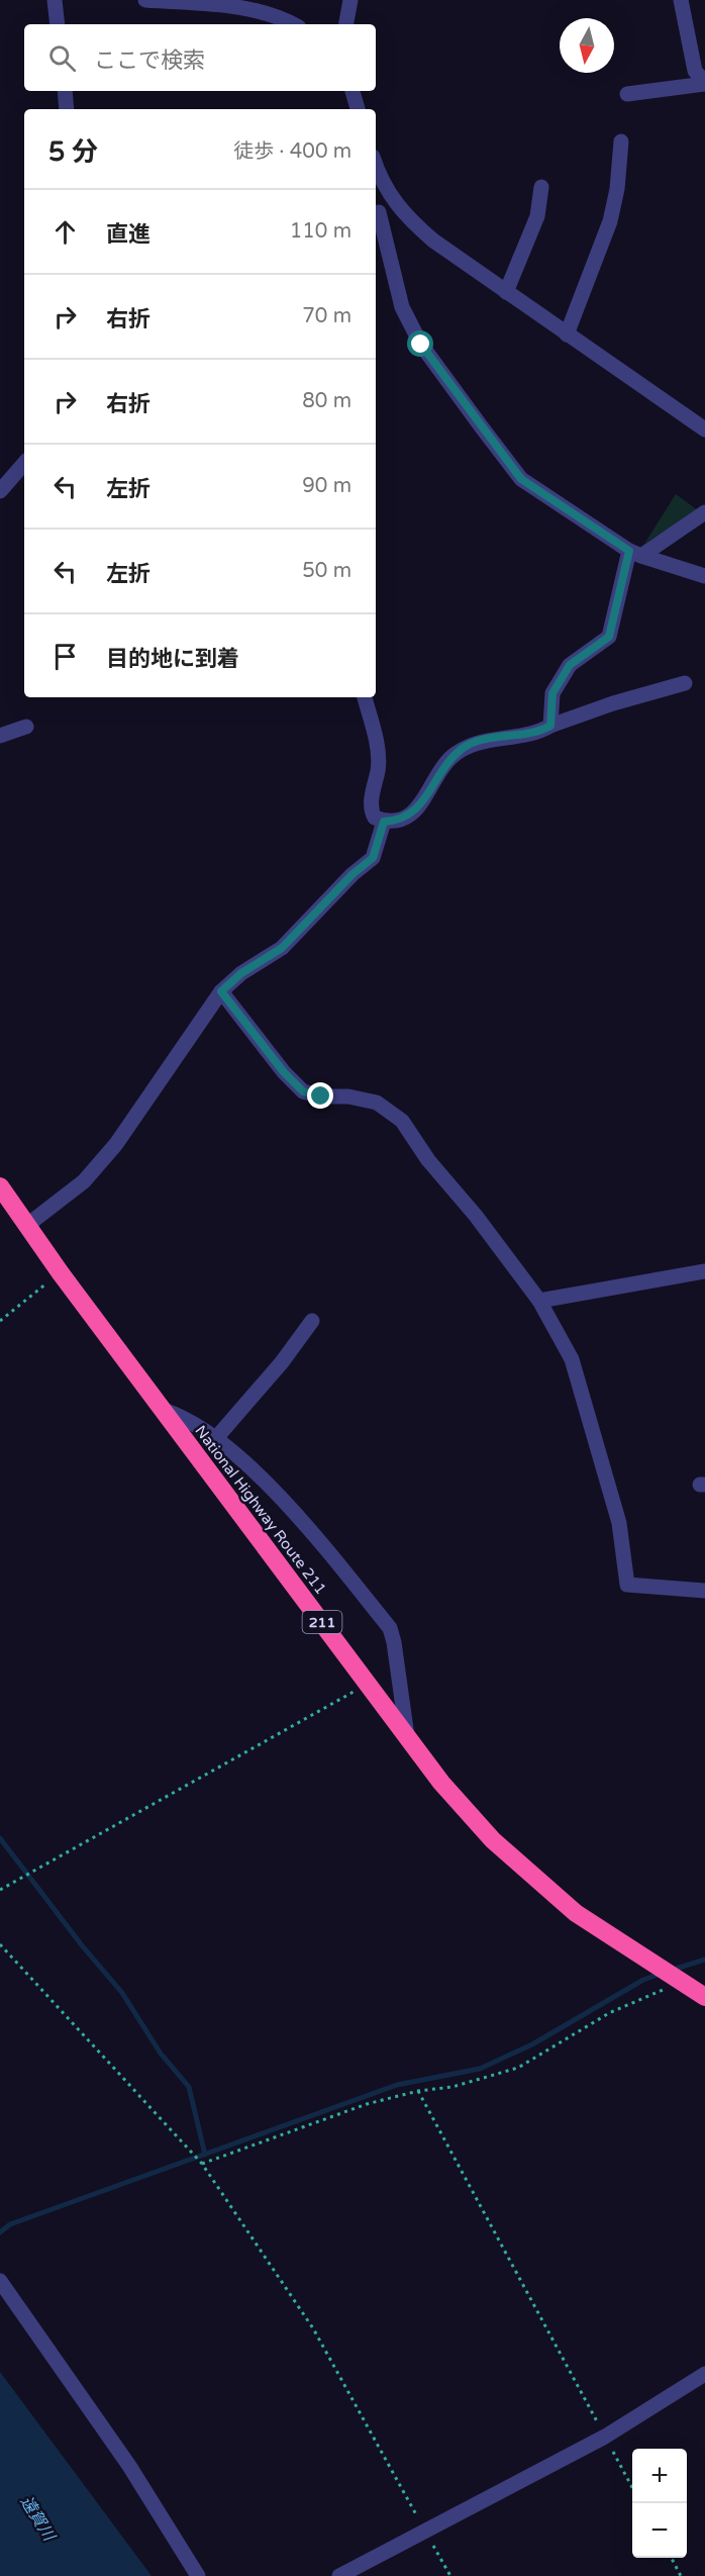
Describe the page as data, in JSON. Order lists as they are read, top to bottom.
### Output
{
  "streets": {
    "highway": ["National Highway Route 211", "211"]
  },
  "water": ["遠賀川"],
  "north": "bottom",
  "page": {
    "search": "ここで検索",
    "heading": ["5 分", "徒歩 · 400 m"],
    "list": [
      ["直進", "110 m"],
      ["右折", "70 m"],
      ["右折", "80 m"],
      ["左折", "90 m"],
      ["左折", "50 m"],
      "目的地に到着"
    ],
    "map_buttons": ["+", "−"]
  }
}
